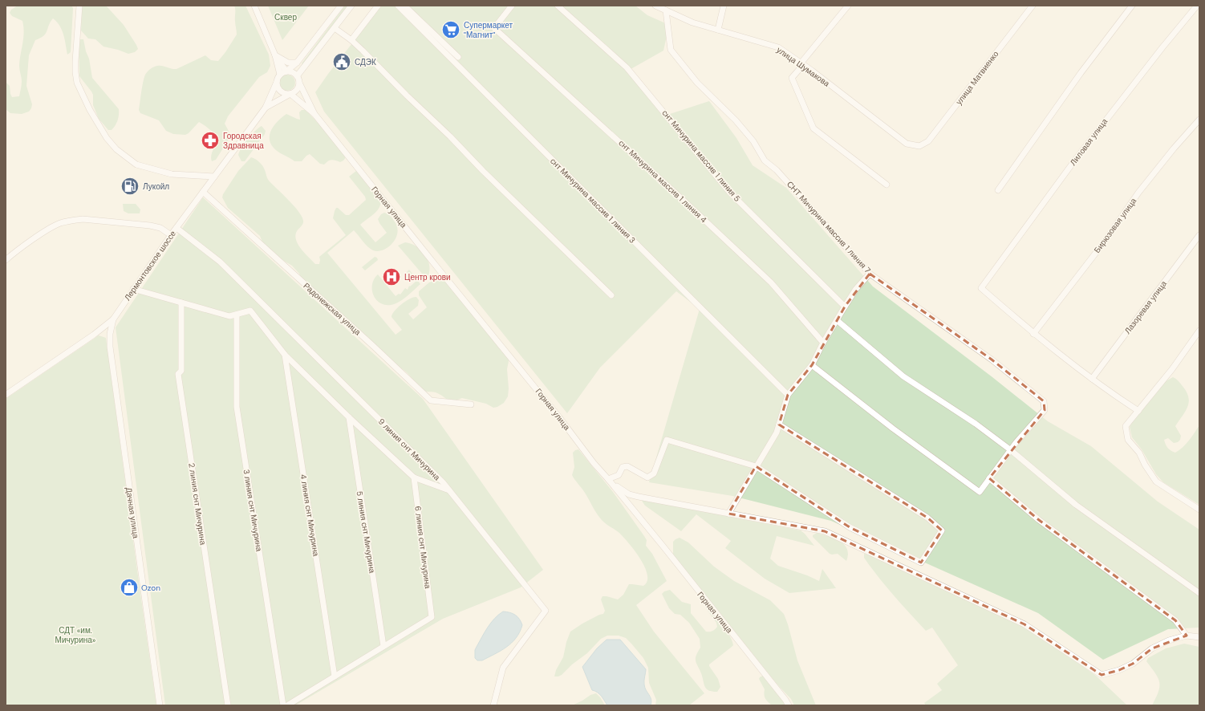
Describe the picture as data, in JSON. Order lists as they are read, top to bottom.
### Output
{
  "streets": {
    "street": [
      "улица Шумакова",
      "улица Матвиенко",
      "Лиловая улица",
      "снт Мичурина массив 1 линия 5",
      "снт Мичурина массив 1 линия 4",
      "снт Мичурина массив 1 линия 3",
      "Горная улица",
      "Бирюзовая улица",
      "СНТ Мичурина массив 1 линия 7",
      "Лермонтовское шоссе",
      "Лазоревая улица",
      "Радонежская улица",
      "9 линия снт Мичурина",
      "2 линия снт Мичурина",
      "3 линия снт Мичурина",
      "Дачная улица",
      "4 линия снт Мичурина",
      "5 линия снт Мичурина",
      "6 линия снт Мичурина"
    ]
  },
  "crossings": [
    ["улица Шумакова", "улица Матвиенко"],
    ["улица Шумакова", "СНТ Мичурина массив 1 линия 7"],
    ["Лиловая улица", "Бирюзовая улица"],
    ["Лермонтовское шоссе", "Радонежская улица"],
    ["Лермонтовское шоссе", "9 линия снт Мичурина"],
    ["Лермонтовское шоссе", "Дачная улица"],
    ["5 линия снт Мичурина", "6 линия снт Мичурина"]
  ],
  "parks": ["Сквер", "СДТ «им. Мичурина»"],
  "places": {
    "supermarket": ["Супермаркет \"Магнит\""],
    "public building": ["СДЭК"],
    "pharmacy": ["Городская Здравница"],
    "fuel station": ["Лукойл"],
    "hospital": ["Центр крови"],
    "shop": ["Ozon"]
  }
}
